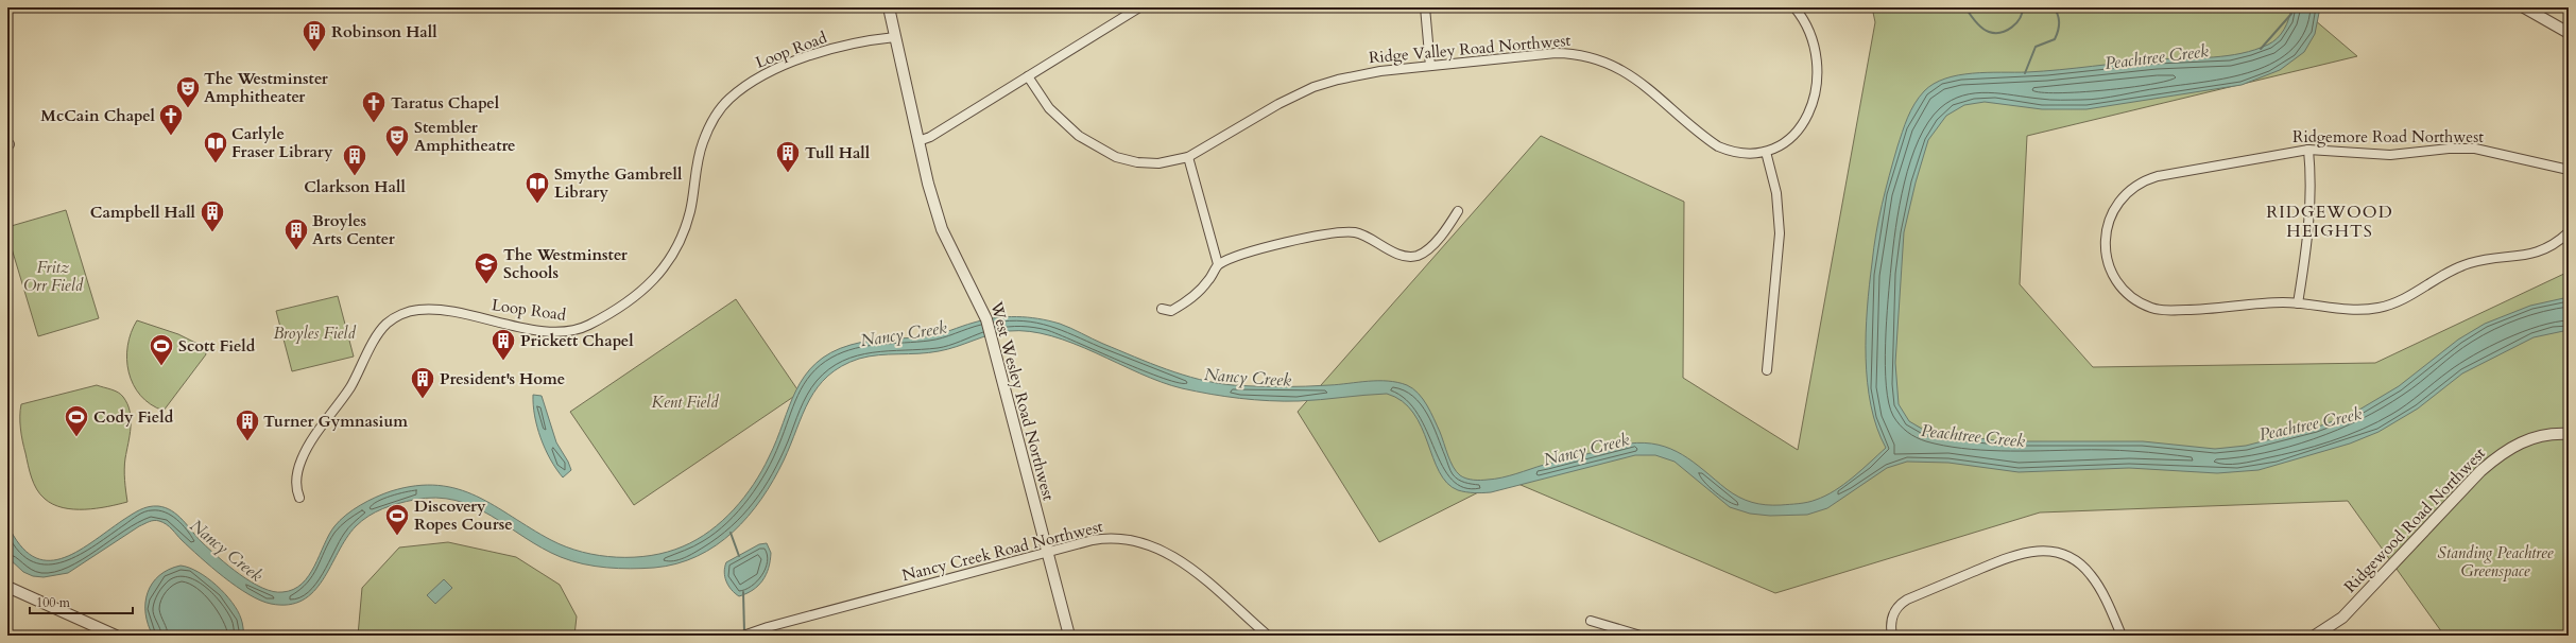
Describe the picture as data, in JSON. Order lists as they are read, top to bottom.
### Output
{
  "streets": {
    "street": [
      "Ridge Valley Road Northwest",
      "Loop Road",
      "Ridgemore Road Northwest",
      "West Wesley Road Northwest",
      "Ridgewood Road Northwest",
      "Nancy Creek Road Northwest"
    ]
  },
  "crossings": [
    ["Loop Road", "West Wesley Road Northwest"],
    ["West Wesley Road Northwest", "Nancy Creek Road Northwest"]
  ],
  "districts": ["RIDGEWOOD HEIGHTS"],
  "water": ["Peachtree Creek", "Nancy Creek"],
  "parks": [
    "Fritz Orr Field",
    "Broyles Field",
    "Kent Field",
    "Standing Peachtree Greenspace"
  ],
  "places": {
    "building": [
      "Robinson Hall",
      "Tull Hall",
      "Clarkson Hall",
      "Campbell Hall",
      "Broyles Arts Center",
      "Prickett Chapel",
      "President's Home",
      "Turner Gymnasium"
    ],
    "theatre": ["The Westminster Amphitheater", "Stembler Amphitheatre"],
    "church": ["Taratus Chapel", "McCain Chapel"],
    "library": ["Carlyle Fraser Library", "Smythe Gambrell Library"],
    "school or university": ["The Westminster Schools"],
    "sports": ["Scott Field", "Cody Field", "Discovery Ropes Course"]
  },
  "scale_bar": "100 m"
}
